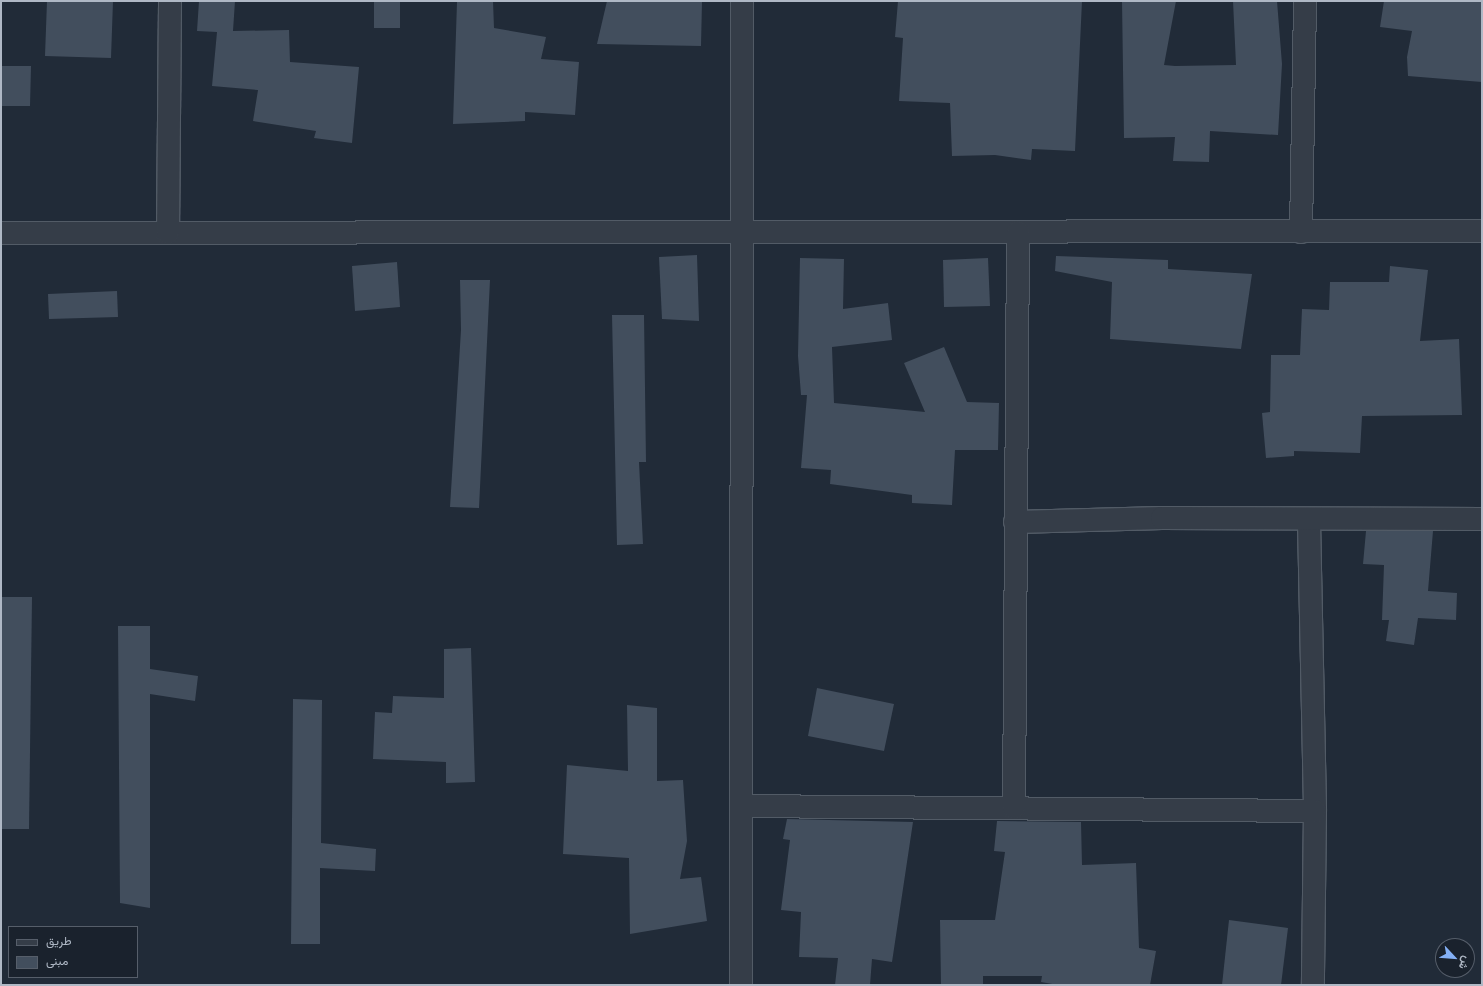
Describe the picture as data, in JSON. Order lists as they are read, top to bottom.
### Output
{
  "legend": ["طريق", "مبنى"],
  "north": "bottom right"
}
